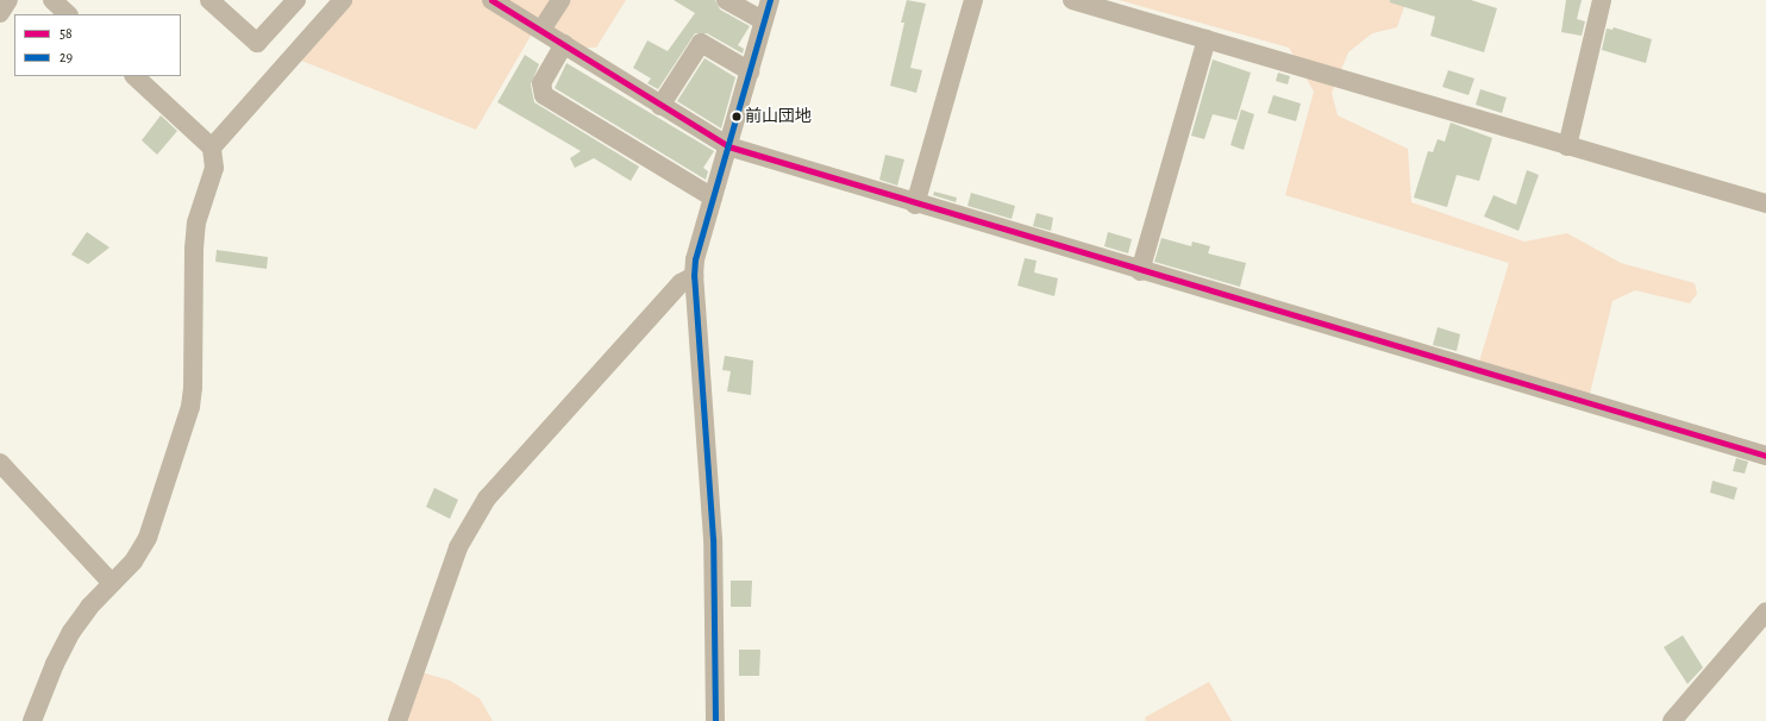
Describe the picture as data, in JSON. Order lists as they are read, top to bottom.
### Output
{
  "places": ["前山団地"],
  "lines": ["transit line 58", "transit line 29"],
  "legend": ["58", "29"]
}
